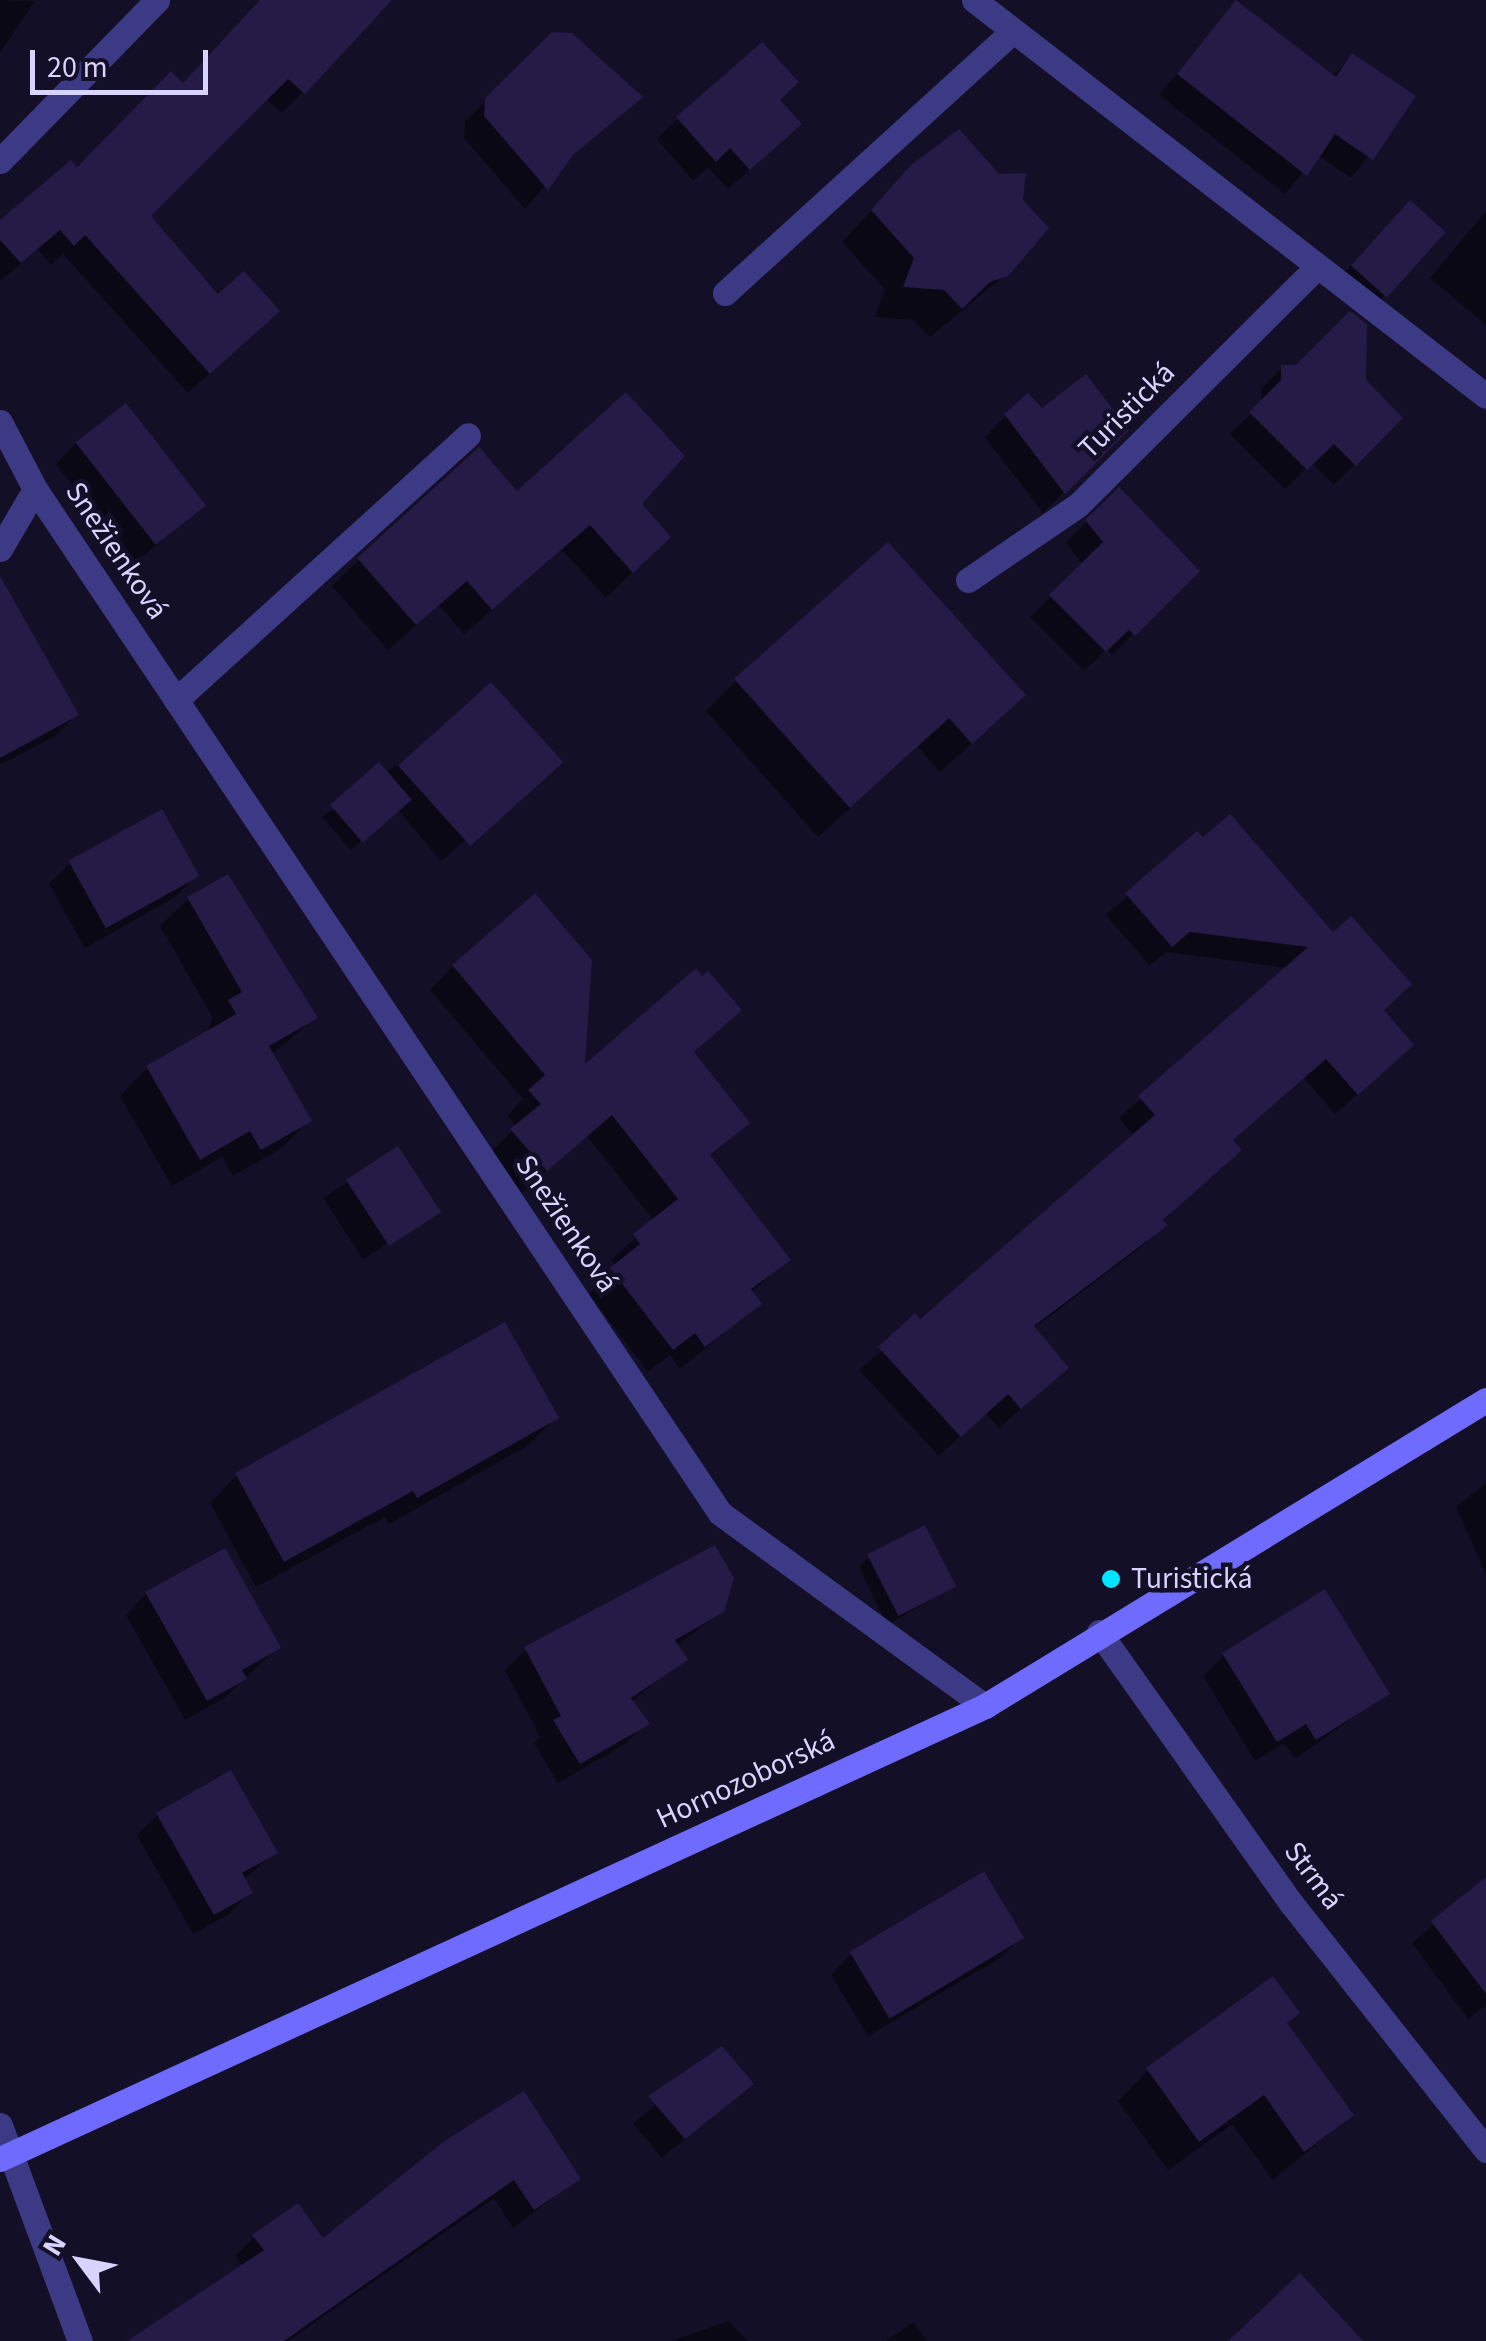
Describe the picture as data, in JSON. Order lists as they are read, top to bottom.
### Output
{
  "streets": {
    "street": [
      "Turistická",
      "Snežienková",
      "Hornozoborská",
      "Strmá"
    ]
  },
  "crossings": [
    ["Snežienková", "Hornozoborská"],
    ["Hornozoborská", "Strmá"]
  ],
  "places": ["Turistická"],
  "scale_bar": "20 m",
  "north": "top left"
}
